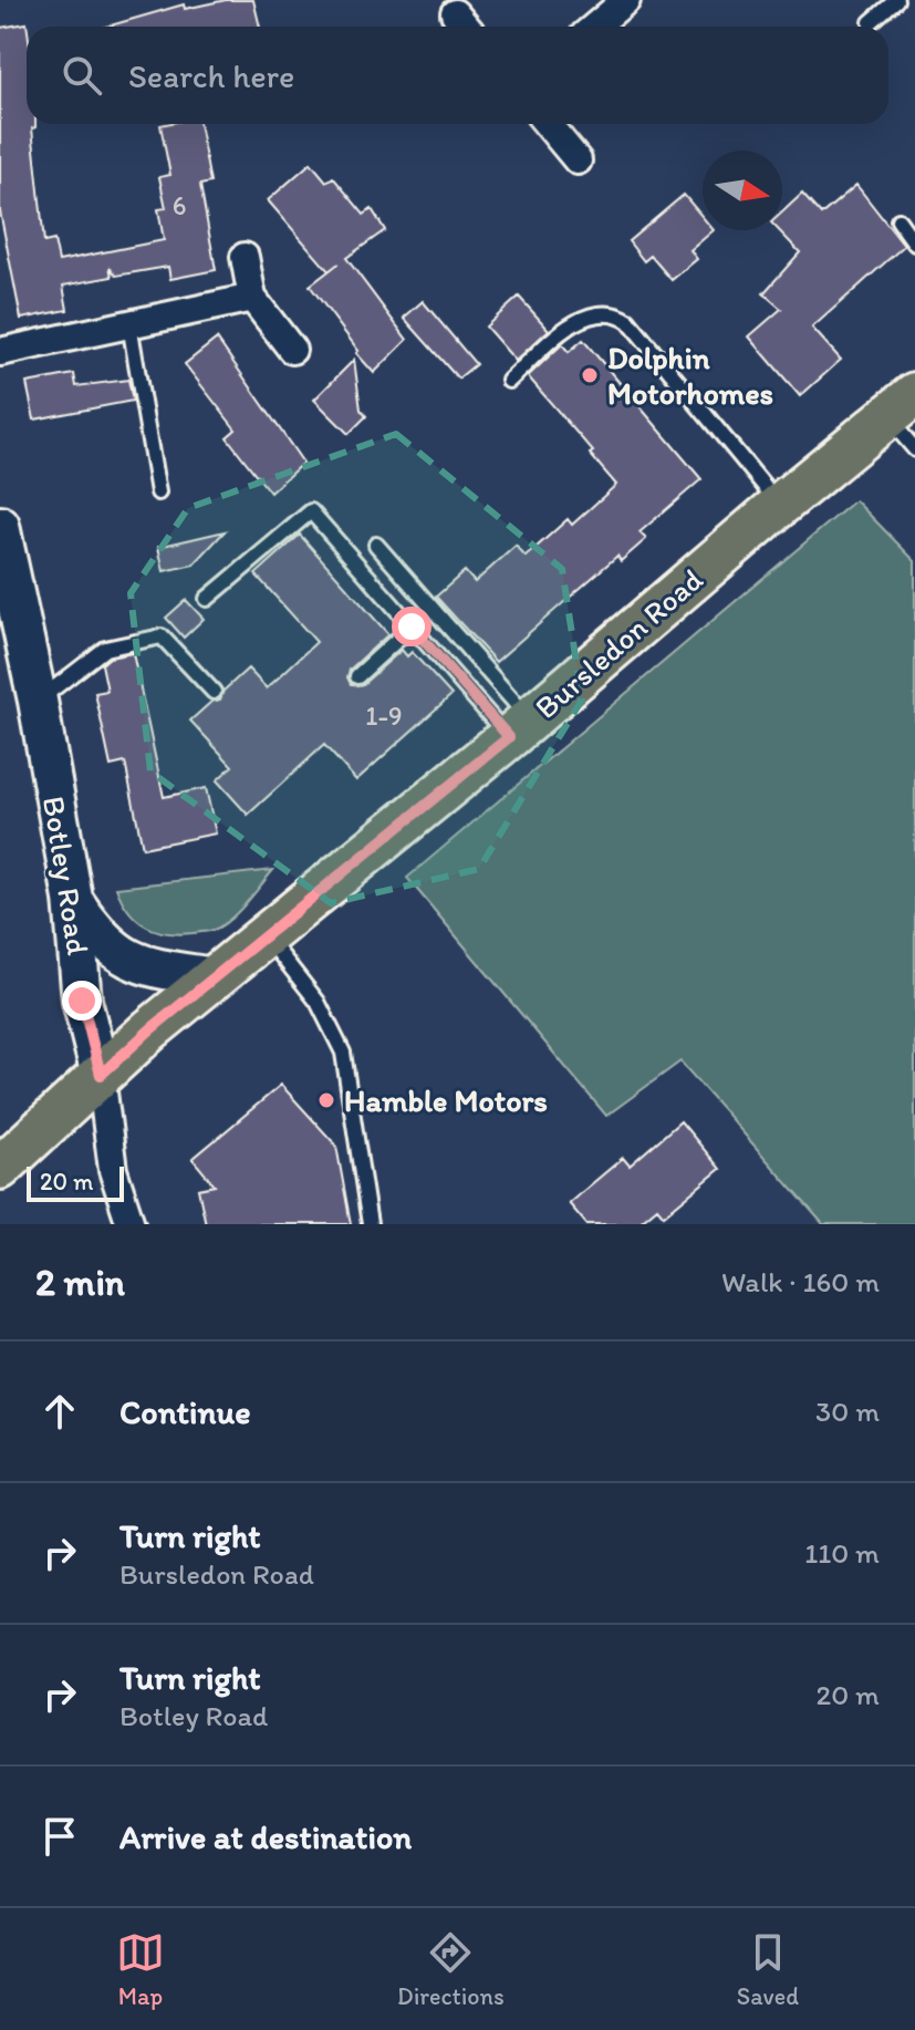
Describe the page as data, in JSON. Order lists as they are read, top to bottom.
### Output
{
  "streets": {
    "main road": ["Bursledon Road", "Botley Road"]
  },
  "crossings": [
    ["Bursledon Road", "Botley Road"]
  ],
  "places": ["Dolphin Motorhomes", "Hamble Motors"],
  "house_numbers": ["6", "1-9"],
  "scale_bar": "20 m",
  "north": "right",
  "page": {
    "search": "Search here",
    "scale": "20 m",
    "heading": ["2 min", "Walk · 160 m"],
    "list": [
      ["Continue", "30 m"],
      ["Turn right", "Bursledon Road", "110 m"],
      ["Turn right", "Botley Road", "20 m"],
      "Arrive at destination"
    ],
    "nav": ["Map", "Directions", "Saved"]
  }
}
